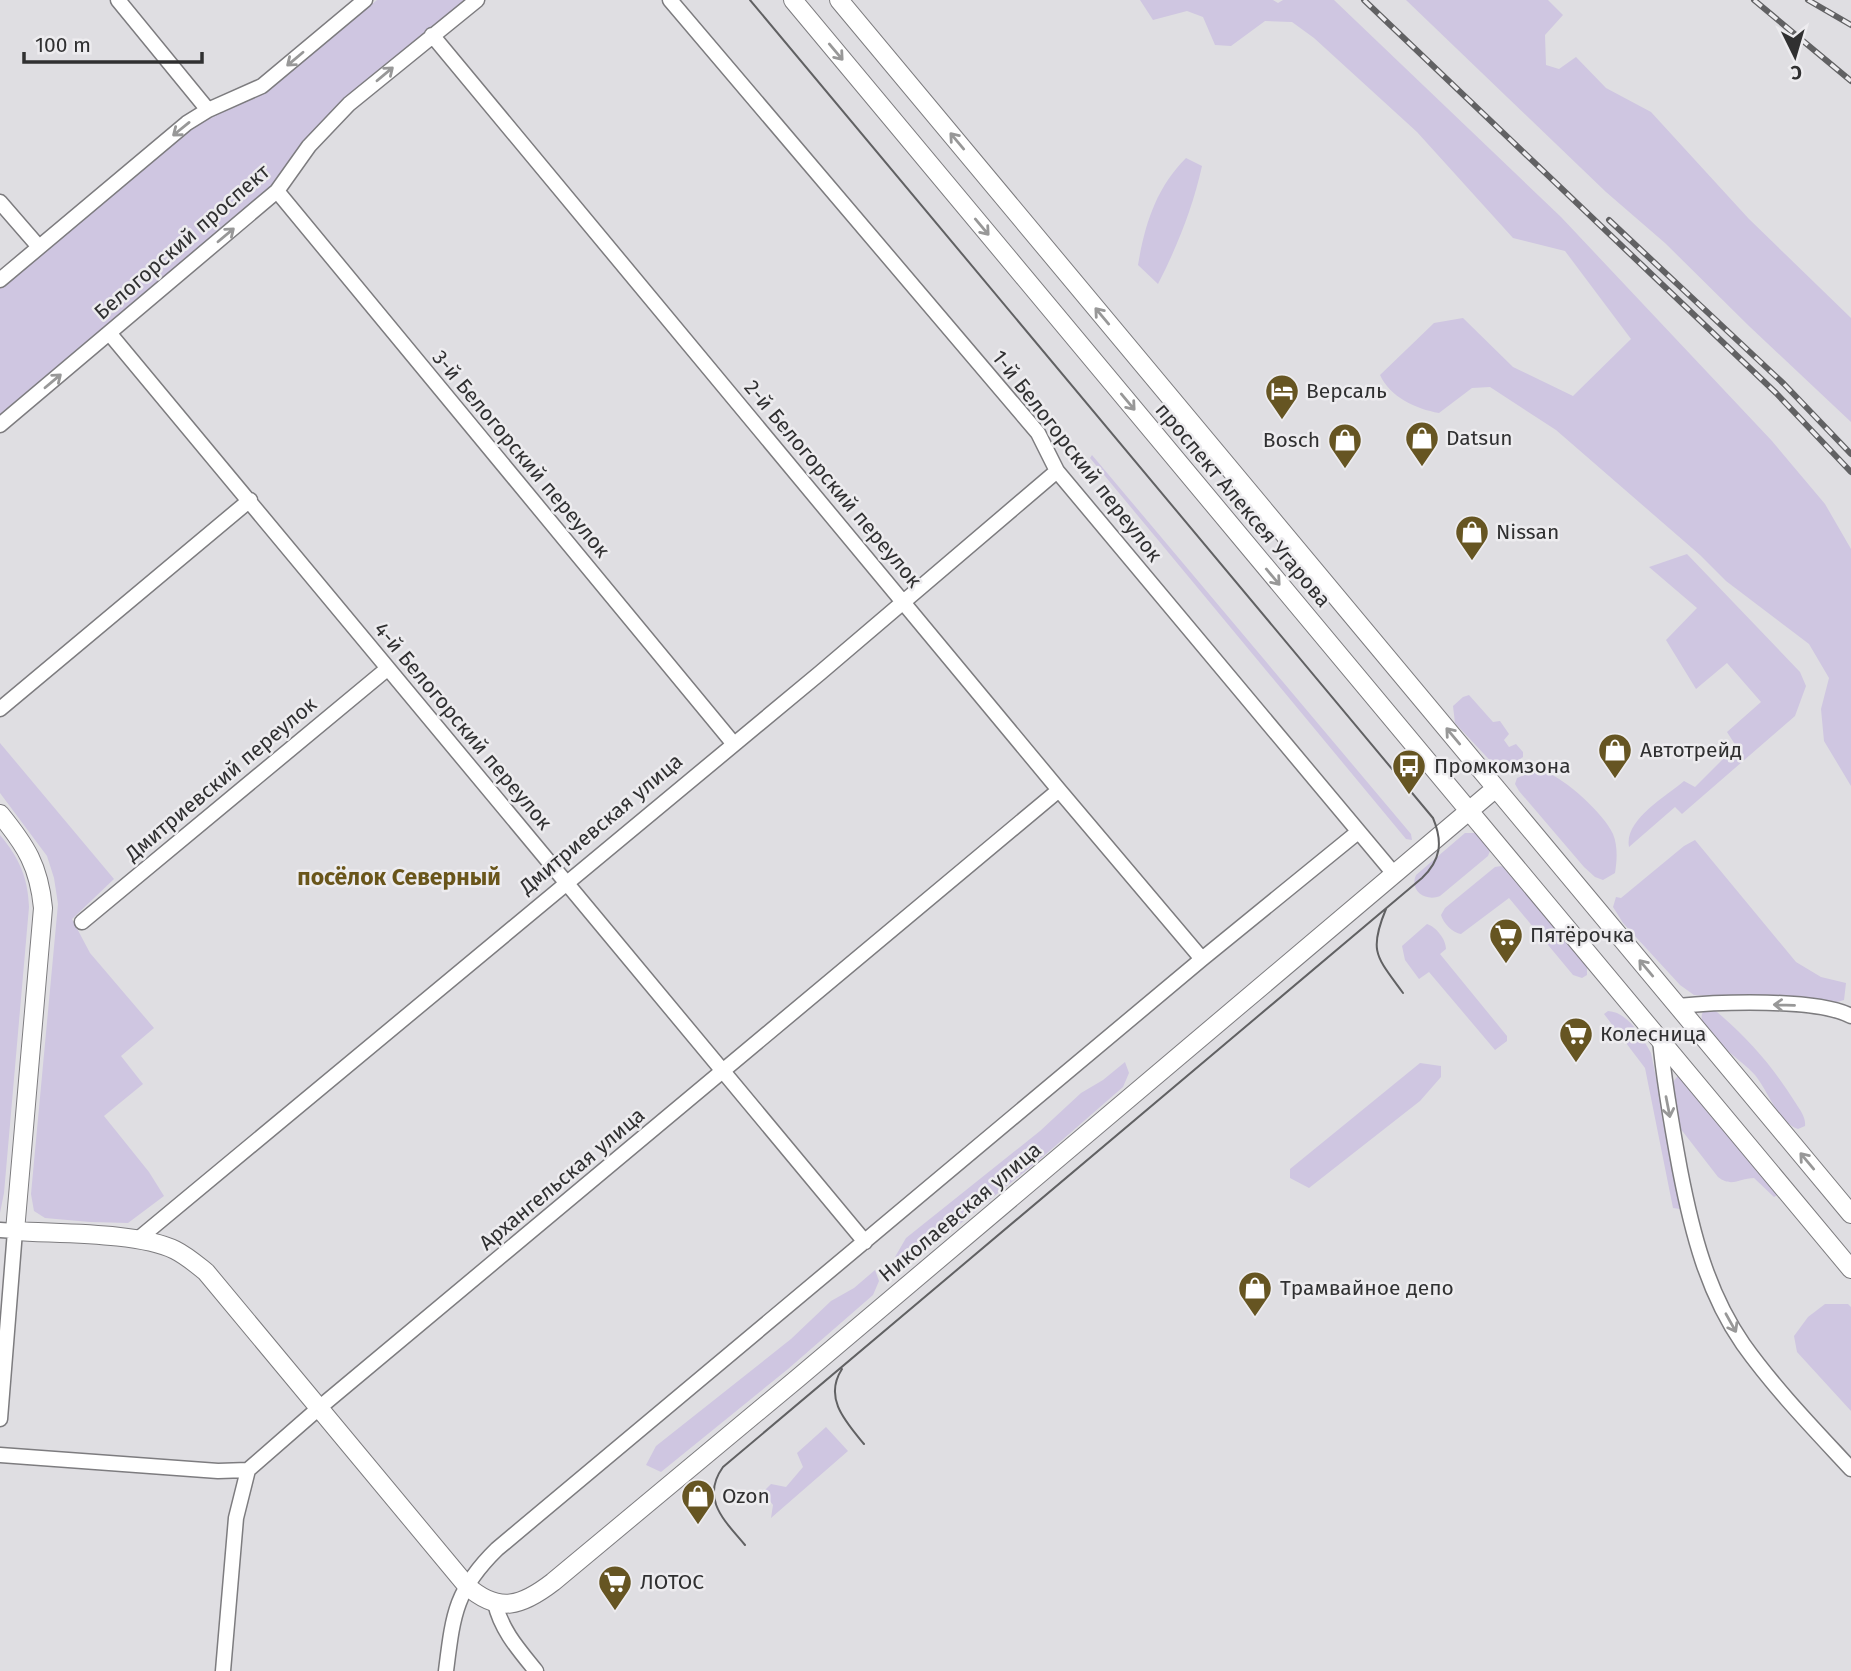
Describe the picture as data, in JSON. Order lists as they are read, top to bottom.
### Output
{
  "streets": {
    "main road": ["проспект Алексея Угарова", "Николаевская улица"],
    "street": [
      "Белогорский проспект",
      "3-й Белогорский переулок",
      "1-й Белогорский переулок",
      "2-й Белогорский переулок",
      "4-й Белогорский переулок",
      "Дмитриевский переулок",
      "Дмитриевская улица",
      "Архангельская улица"
    ]
  },
  "crossings": [
    ["Белогорский проспект", "3-й Белогорский переулок"],
    ["Белогорский проспект", "2-й Белогорский переулок"],
    ["Белогорский проспект", "4-й Белогорский переулок"],
    ["3-й Белогорский переулок", "Дмитриевская улица"],
    ["1-й Белогорский переулок", "Дмитриевская улица"],
    ["1-й Белогорский переулок", "Николаевская улица"],
    ["2-й Белогорский переулок", "Дмитриевская улица"],
    ["2-й Белогорский переулок", "Архангельская улица"],
    ["2-й Белогорский переулок", "Николаевская улица"],
    ["проспект Алексея Угарова", "Николаевская улица"],
    ["4-й Белогорский переулок", "Дмитриевский переулок"],
    ["4-й Белогорский переулок", "Дмитриевская улица"],
    ["4-й Белогорский переулок", "Архангельская улица"],
    ["4-й Белогорский переулок", "Николаевская улица"]
  ],
  "districts": ["посёлок Северный"],
  "places": {
    "hotel": ["Версаль"],
    "shop": [
      "Datsun",
      "Bosch",
      "Nissan",
      "Автотрейд",
      "Трамвайное депо",
      "Ozon"
    ],
    "bus stop": ["Промкомзона"],
    "supermarket": ["Пятёрочка", "Колесница", "ЛОТОС"]
  },
  "scale_bar": "100 m",
  "north": "bottom"
}
